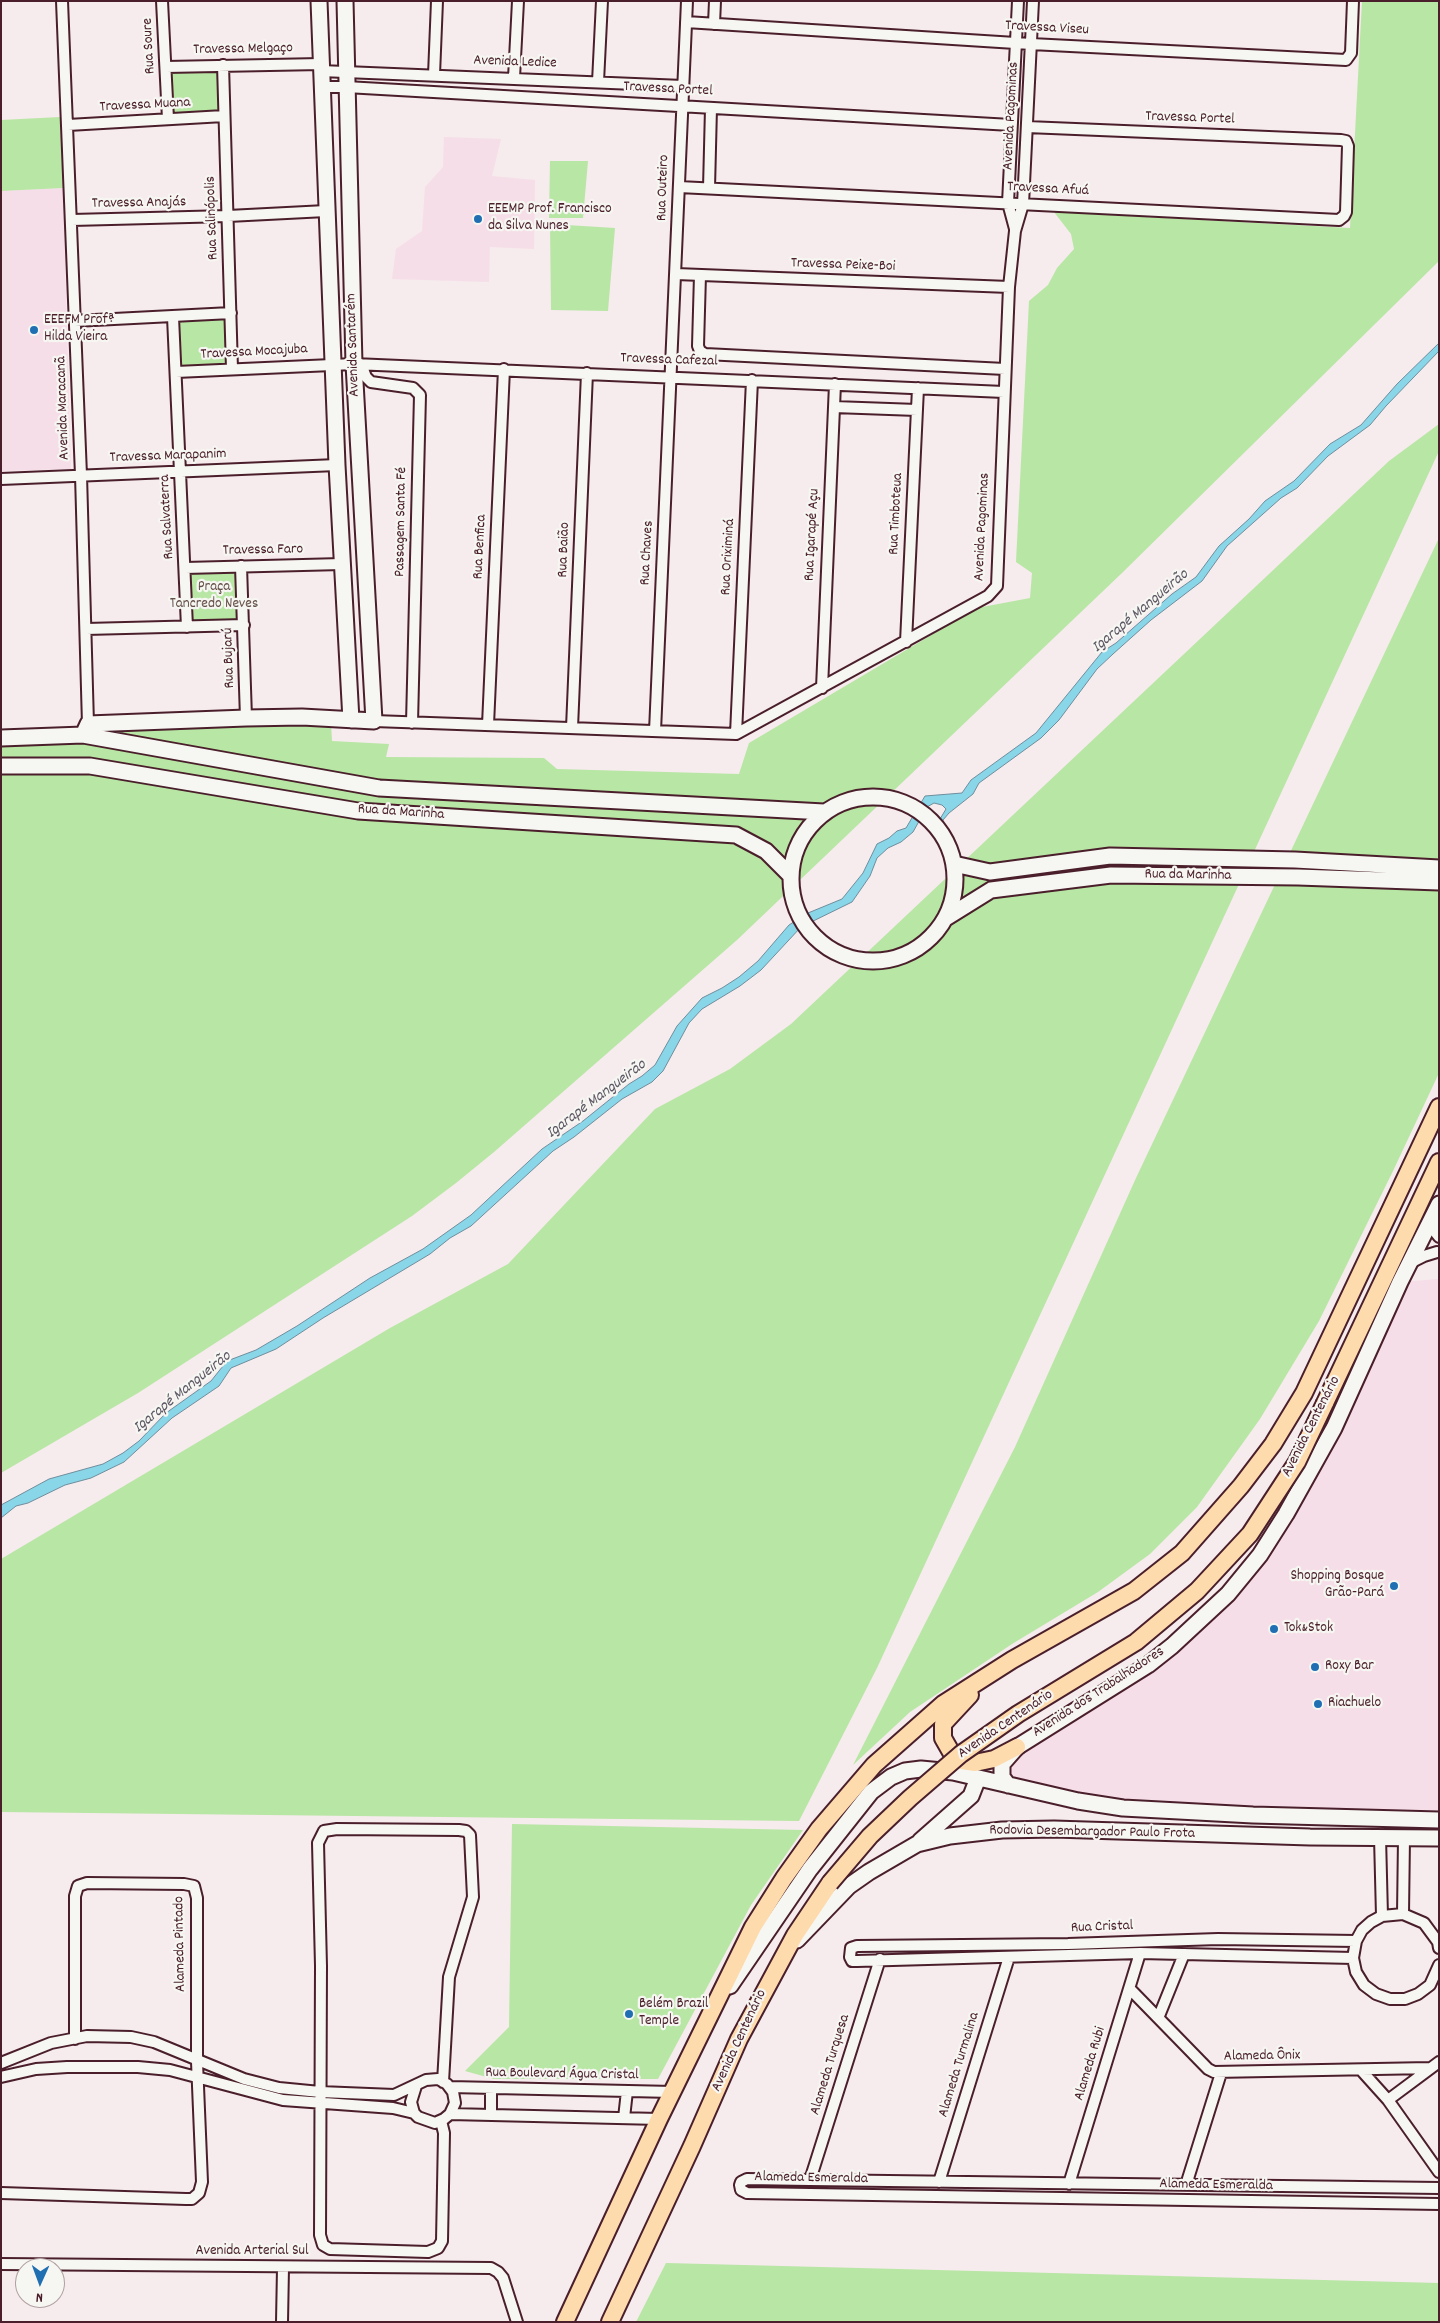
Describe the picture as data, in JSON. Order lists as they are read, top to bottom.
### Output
{
  "streets": {
    "main road": [
      "Avenida Santarém",
      "Rua da Marinha",
      "Avenida Centenário",
      "Avenida dos Trabalhadores",
      "Rodovia Desembargador Paulo Frota"
    ],
    "street": [
      "Travessa Viseu",
      "Rua Soure",
      "Travessa Melgaço",
      "Avenida Ledice",
      "Travessa Portel",
      "Travessa Muana",
      "Avenida Pagominas",
      "Rua Outeiro",
      "Travessa Afuá",
      "Travessa Anajás",
      "Rua Salinópolis",
      "Travessa Peixe-Boi",
      "Travessa Mocajuba",
      "Travessa Cafezal",
      "Avenida Maracanã",
      "Travessa Marapanim",
      "Rua Timboteua",
      "Rua Salvaterra",
      "Passagem Santa Fé",
      "Rua Igarapé Açu",
      "Rua Benfica",
      "Rua Baião",
      "Travessa Faro",
      "Rua Chaves",
      "Rua Oriximiná",
      "Rua Bujarú",
      "Rua Cristal",
      "Alameda Pintado",
      "Alameda Ônix",
      "Alameda Rubi",
      "Alameda Turquesa",
      "Alameda Turmalina",
      "Rua Boulevard Água Cristal",
      "Alameda Esmeralda",
      "Avenida Arterial Sul"
    ]
  },
  "crossings": [
    ["Travessa Viseu", "Avenida Pagominas"],
    ["Travessa Viseu", "Rua Outeiro"],
    ["Rua Soure", "Travessa Melgaço"],
    ["Rua Soure", "Travessa Muana"],
    ["Travessa Melgaço", "Avenida Ledice"],
    ["Travessa Melgaço", "Rua Salinópolis"],
    ["Travessa Melgaço", "Avenida Santarém"],
    ["Avenida Ledice", "Rua Outeiro"],
    ["Avenida Ledice", "Avenida Santarém"],
    ["Travessa Portel", "Avenida Pagominas"],
    ["Travessa Portel", "Rua Outeiro"],
    ["Travessa Portel", "Travessa Afuá"],
    ["Travessa Portel", "Avenida Santarém"],
    ["Travessa Muana", "Rua Salinópolis"],
    ["Travessa Muana", "Avenida Maracanã"],
    ["Avenida Pagominas", "Travessa Afuá"],
    ["Avenida Pagominas", "Travessa Peixe-Boi"],
    ["Avenida Pagominas", "Travessa Cafezal"],
    ["Avenida Pagominas", "Rua Timboteua"],
    ["Avenida Pagominas", "Rua Igarapé Açu"],
    ["Avenida Pagominas", "Rua Oriximiná"],
    ["Avenida Pagominas", "Rua da Marinha"],
    ["Rua Outeiro", "Travessa Afuá"],
    ["Rua Outeiro", "Travessa Peixe-Boi"],
    ["Rua Outeiro", "Travessa Cafezal"],
    ["Rua Outeiro", "Rua Chaves"],
    ["Travessa Anajás", "Rua Salinópolis"],
    ["Travessa Anajás", "Avenida Santarém"],
    ["Travessa Anajás", "Avenida Maracanã"],
    ["Rua Salinópolis", "Travessa Mocajuba"],
    ["Travessa Peixe-Boi", "Travessa Cafezal"],
    ["Avenida Santarém", "Travessa Mocajuba"],
    ["Avenida Santarém", "Travessa Cafezal"],
    ["Avenida Santarém", "Travessa Marapanim"],
    ["Avenida Santarém", "Passagem Santa Fé"],
    ["Avenida Santarém", "Travessa Faro"],
    ["Avenida Santarém", "Rua da Marinha"],
    ["Travessa Mocajuba", "Travessa Cafezal"],
    ["Travessa Mocajuba", "Rua Salvaterra"],
    ["Travessa Cafezal", "Rua Timboteua"],
    ["Travessa Cafezal", "Passagem Santa Fé"],
    ["Travessa Cafezal", "Rua Igarapé Açu"],
    ["Travessa Cafezal", "Rua Benfica"],
    ["Travessa Cafezal", "Rua Baião"],
    ["Travessa Cafezal", "Rua Chaves"],
    ["Travessa Cafezal", "Rua Oriximiná"],
    ["Avenida Maracanã", "Travessa Marapanim"],
    ["Avenida Maracanã", "Rua da Marinha"],
    ["Travessa Marapanim", "Rua Salvaterra"],
    ["Rua Salvaterra", "Travessa Faro"],
    ["Passagem Santa Fé", "Rua da Marinha"],
    ["Rua Benfica", "Rua da Marinha"],
    ["Rua Baião", "Rua da Marinha"],
    ["Travessa Faro", "Rua Bujarú"],
    ["Rua Chaves", "Rua da Marinha"],
    ["Rua Oriximiná", "Rua da Marinha"],
    ["Rua Bujarú", "Rua da Marinha"],
    ["Avenida Centenário", "Rodovia Desembargador Paulo Frota"],
    ["Avenida Centenário", "Rua Boulevard Água Cristal"],
    ["Rua Cristal", "Alameda Rubi"],
    ["Rua Cristal", "Alameda Turquesa"],
    ["Rua Cristal", "Alameda Turmalina"],
    ["Alameda Ônix", "Alameda Rubi"],
    ["Alameda Rubi", "Alameda Esmeralda"],
    ["Alameda Turquesa", "Alameda Esmeralda"],
    ["Alameda Turmalina", "Alameda Esmeralda"]
  ],
  "water": ["Igarapé Mangueirão"],
  "parks": ["Praça Tancredo Neves"],
  "places": [
    "EEEMP Prof. Francisco da Silva Nunes",
    "EEEFM Profª Hilda Vieira",
    "Shopping Bosque Grão-Pará",
    "Tok&Stok",
    "Roxy Bar",
    "Riachuelo",
    "Belém Brazil Temple"
  ],
  "north": "bottom"
}
